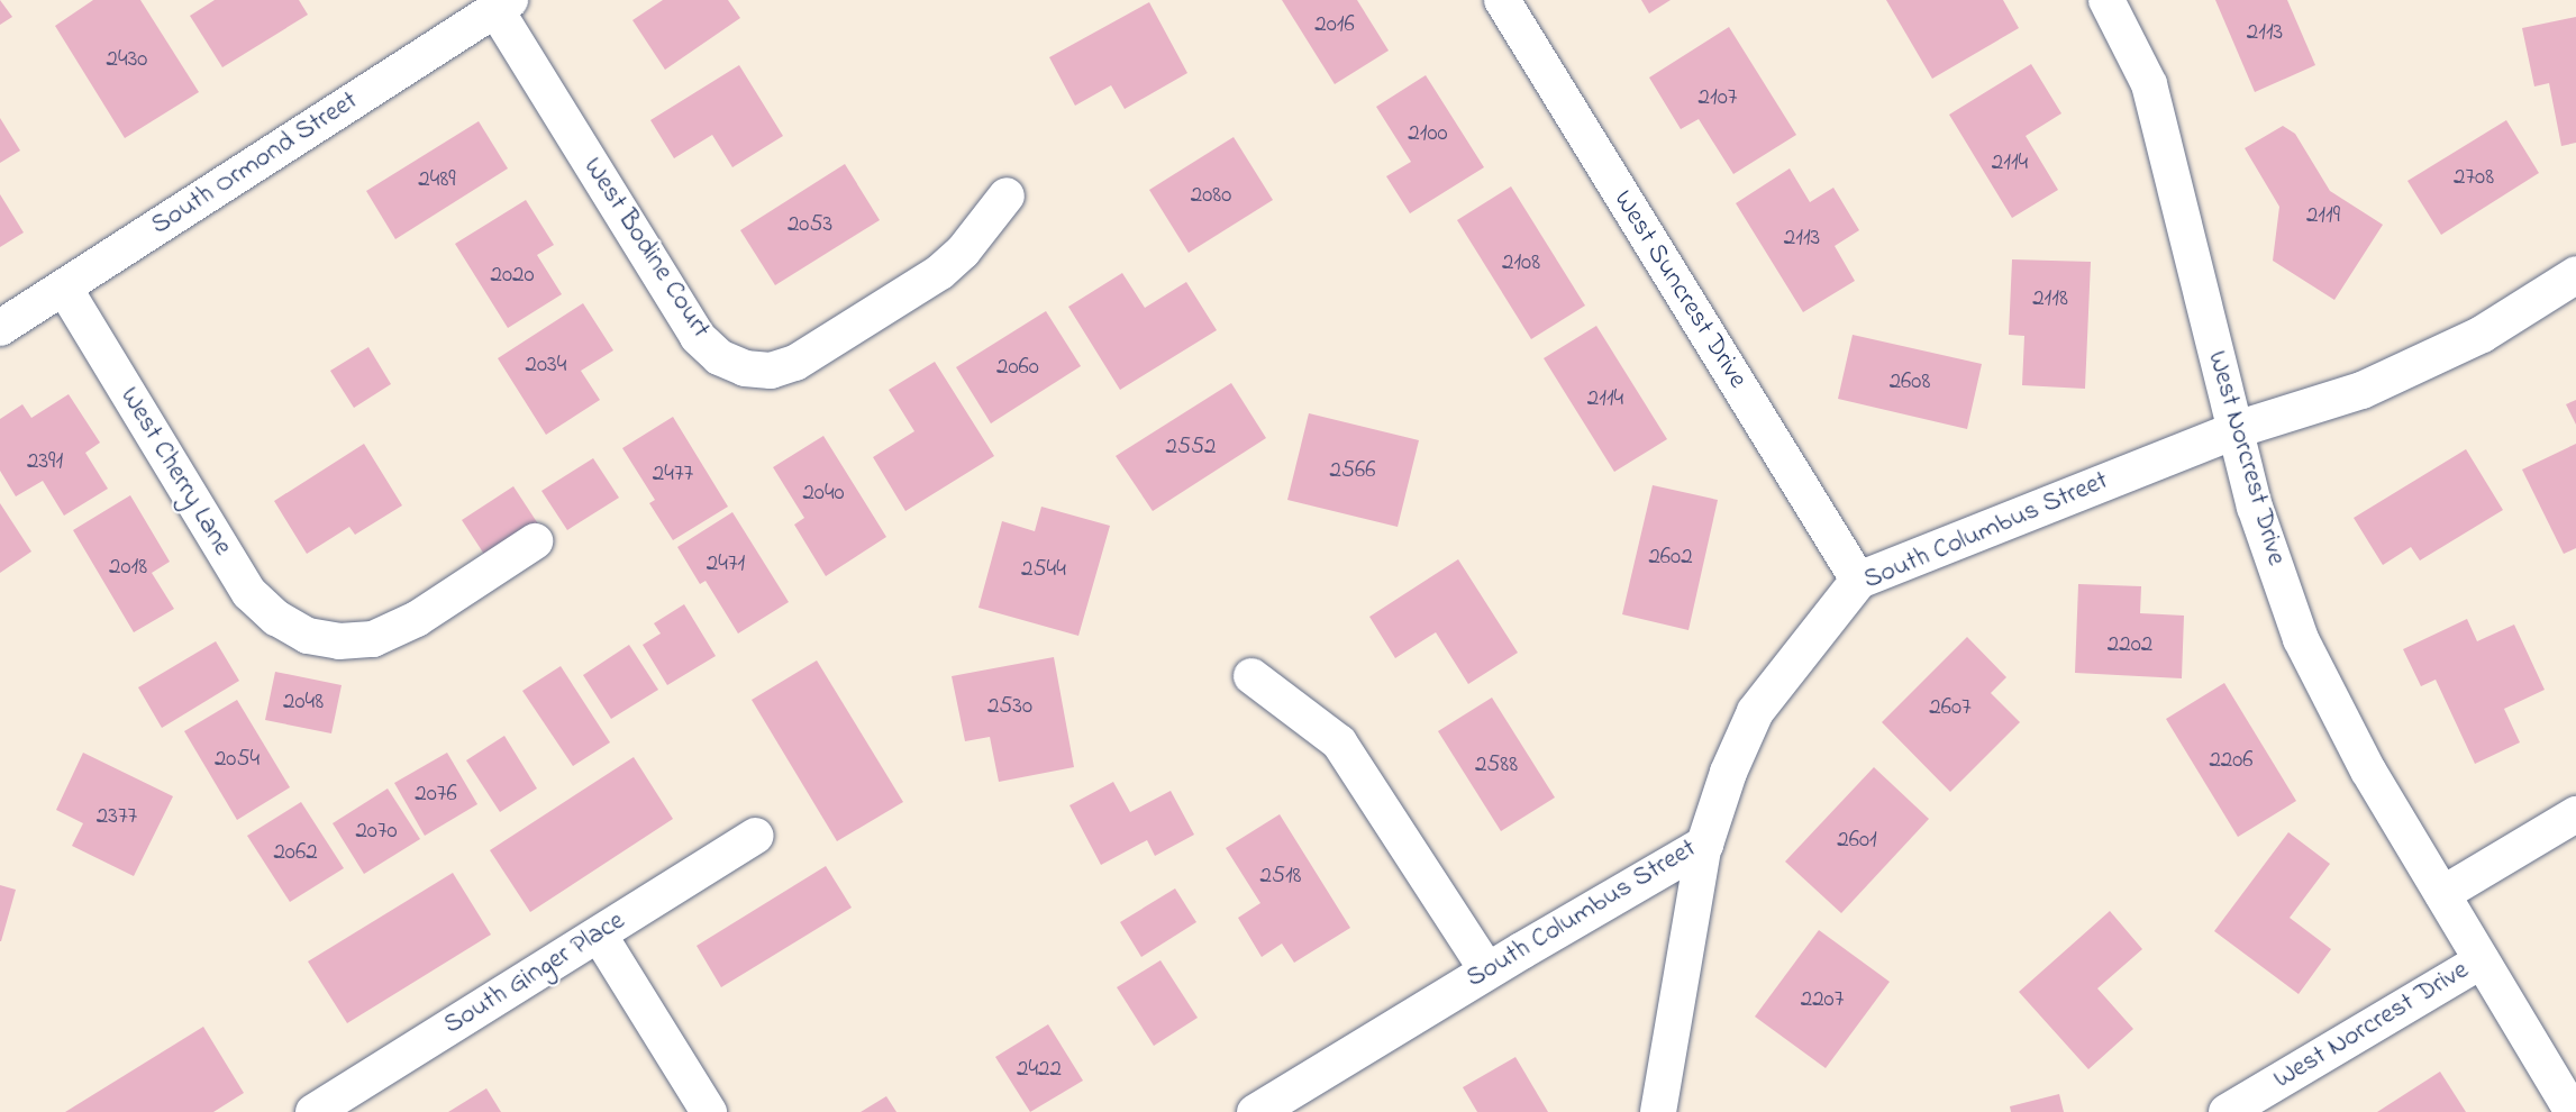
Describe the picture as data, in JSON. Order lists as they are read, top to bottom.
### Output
{
  "streets": {
    "street": [
      "South Ormond Street",
      "West Bodine Court",
      "West Suncrest Drive",
      "West Norcrest Drive",
      "West Cherry Lane",
      "South Columbus Street",
      "South Ginger Place"
    ]
  },
  "crossings": [
    ["South Ormond Street", "West Bodine Court"],
    ["South Ormond Street", "West Cherry Lane"],
    ["West Suncrest Drive", "South Columbus Street"],
    ["West Norcrest Drive", "South Columbus Street"]
  ],
  "house_numbers": [
    "2016",
    "2113",
    "2430",
    "2107",
    "2100",
    "2114",
    "2708",
    "2489",
    "2080",
    "2119",
    "2053",
    "2113",
    "2108",
    "2020",
    "2118",
    "2034",
    "2060",
    "2608",
    "2114",
    "2552",
    "2391",
    "2566",
    "2477",
    "2040",
    "2602",
    "2471",
    "2018",
    "2544",
    "2202",
    "2048",
    "2530",
    "2607",
    "2054",
    "2206",
    "2588",
    "2076",
    "2377",
    "2070",
    "2601",
    "2062",
    "2518",
    "2207",
    "2422"
  ]
}
